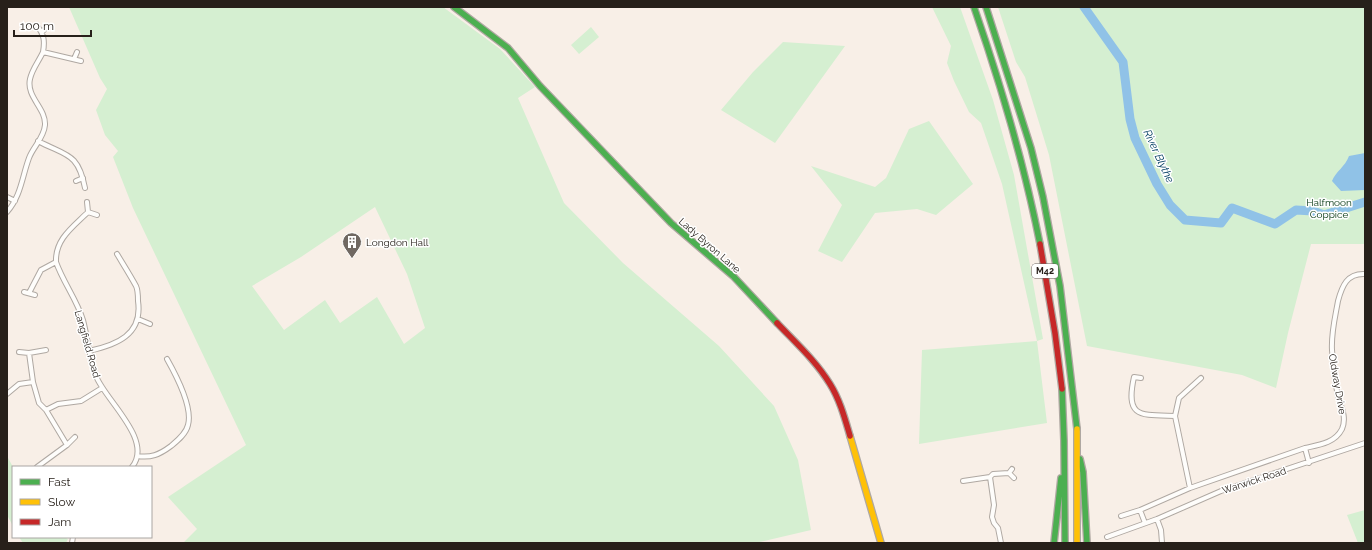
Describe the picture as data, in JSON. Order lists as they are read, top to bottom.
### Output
{
  "streets": {
    "main road": ["Lady Byron Lane", "M42"],
    "street": ["Langfield Road", "Oldway Drive", "Warwick Road"]
  },
  "crossings": [
    ["Oldway Drive", "Warwick Road"]
  ],
  "water": ["River Blythe"],
  "parks": ["Halfmoon Coppice"],
  "places": {
    "building": ["Longdon Hall"]
  },
  "legend": ["Fast", "Slow", "Jam"],
  "scale_bar": "100 m"
}
